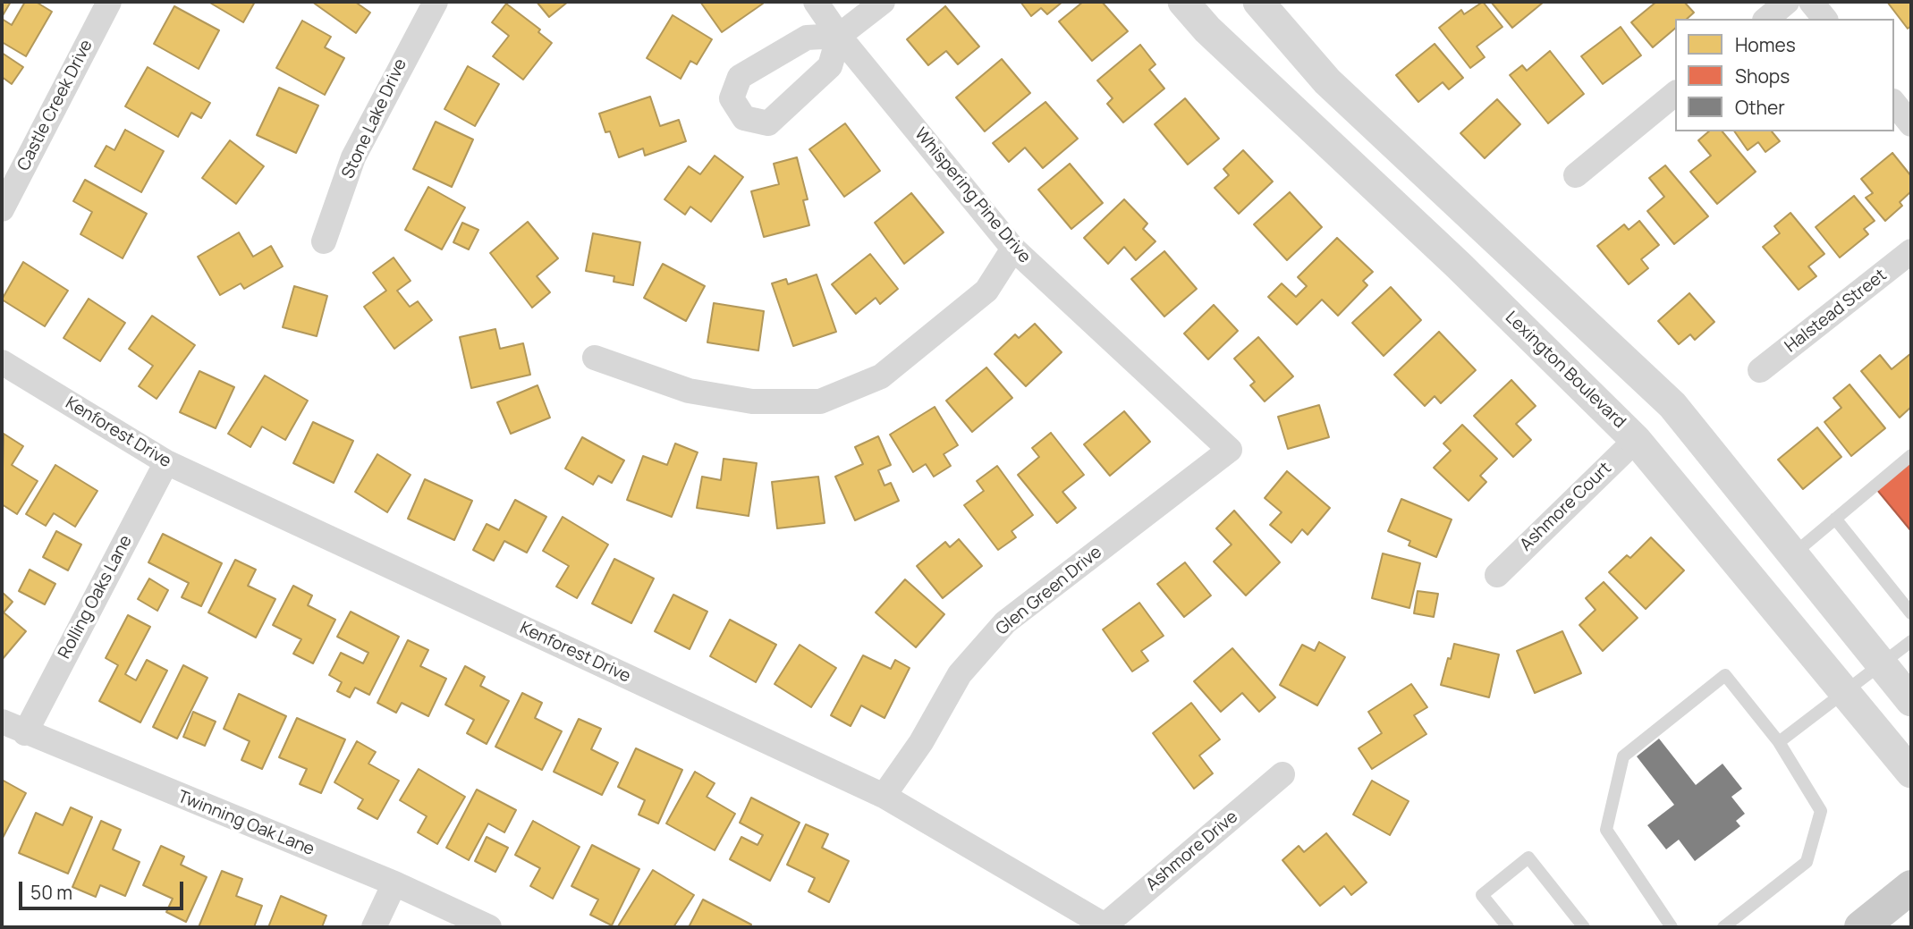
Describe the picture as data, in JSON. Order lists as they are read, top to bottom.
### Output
{
  "streets": {
    "street": [
      "Castle Creek Drive",
      "Stone Lake Drive",
      "Whispering Pine Drive",
      "Halstead Street",
      "Lexington Boulevard",
      "Kenforest Drive",
      "Ashmore Court",
      "Glen Green Drive",
      "Rolling Oaks Lane",
      "Twinning Oak Lane",
      "Ashmore Drive"
    ]
  },
  "crossings": [
    ["Whispering Pine Drive", "Glen Green Drive"],
    ["Lexington Boulevard", "Ashmore Court"],
    ["Kenforest Drive", "Glen Green Drive"],
    ["Kenforest Drive", "Rolling Oaks Lane"],
    ["Kenforest Drive", "Ashmore Drive"],
    ["Rolling Oaks Lane", "Twinning Oak Lane"]
  ],
  "legend": ["Homes", "Shops", "Other"],
  "scale_bar": "50 m"
}
